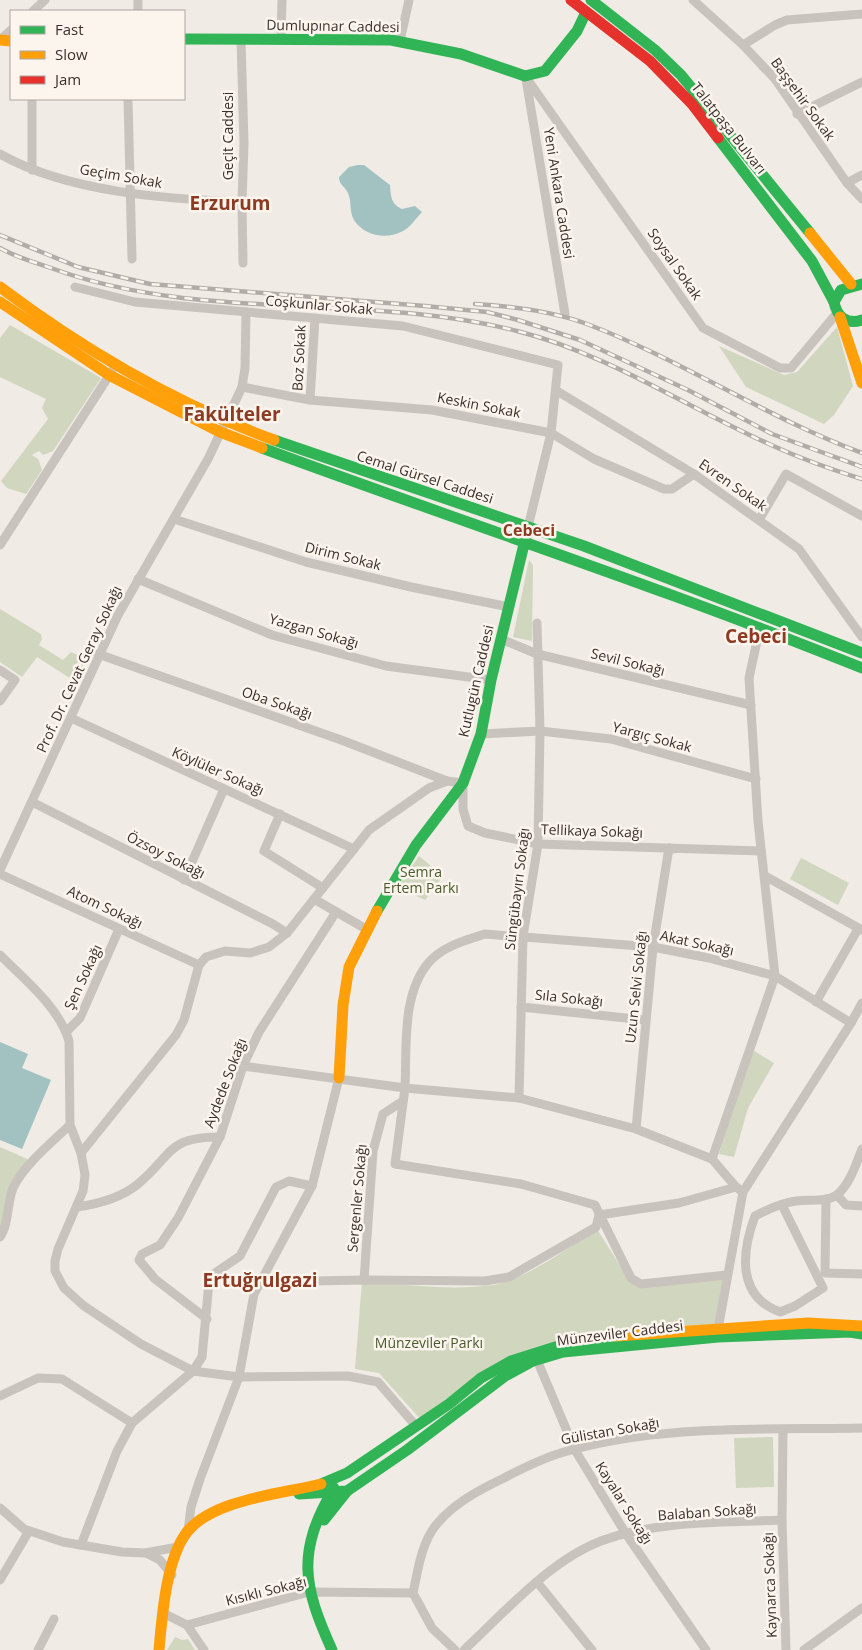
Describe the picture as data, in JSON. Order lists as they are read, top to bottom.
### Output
{
  "streets": {
    "main road": [
      "Dumlupınar Caddesi",
      "Talatpaşa Bulvarı",
      "Cemal Gürsel Caddesi",
      "Kutlugün Caddesi",
      "Münzeviler Caddesi"
    ],
    "street": [
      "Başşehir Sokak",
      "Geçit Caddesi",
      "Geçim Sokak",
      "Yeni Ankara Caddesi",
      "Soysal Sokak",
      "Coşkunlar Sokak",
      "Boz Sokak",
      "Keskin Sokak",
      "Evren Sokak",
      "Dirim Sokak",
      "Yazgan Sokağı",
      "Sevil Sokağı",
      "Prof. Dr. Cevat Geray Sokağı",
      "Oba Sokağı",
      "Yargıç Sokak",
      "Köylüler Sokağı",
      "Tellikaya Sokağı",
      "Özsoy Sokağı",
      "Süngübayırı Sokağı",
      "Atom Sokağı",
      "Akat Sokağı",
      "Şen Sokağı",
      "Uzun Selvi Sokağı",
      "Sıla Sokağı",
      "Aydede Sokağı",
      "Sergenler Sokağı",
      "Gülistan Sokağı",
      "Kayalar Sokağı",
      "Balaban Sokağı",
      "Kaynarca Sokağı",
      "Kısıklı Sokağı"
    ]
  },
  "crossings": [
    ["Dumlupınar Caddesi", "Geçit Caddesi"],
    ["Dumlupınar Caddesi", "Yeni Ankara Caddesi"],
    ["Dumlupınar Caddesi", "Soysal Sokak"],
    ["Talatpaşa Bulvarı", "Soysal Sokak"],
    ["Geçit Caddesi", "Geçim Sokak"],
    ["Yeni Ankara Caddesi", "Soysal Sokak"],
    ["Coşkunlar Sokak", "Boz Sokak"],
    ["Coşkunlar Sokak", "Evren Sokak"],
    ["Boz Sokak", "Keskin Sokak"],
    ["Keskin Sokak", "Evren Sokak"],
    ["Cemal Gürsel Caddesi", "Prof. Dr. Cevat Geray Sokağı"],
    ["Cemal Gürsel Caddesi", "Kutlugün Caddesi"],
    ["Dirim Sokak", "Prof. Dr. Cevat Geray Sokağı"],
    ["Dirim Sokak", "Kutlugün Caddesi"],
    ["Yazgan Sokağı", "Prof. Dr. Cevat Geray Sokağı"],
    ["Yazgan Sokağı", "Kutlugün Caddesi"],
    ["Sevil Sokağı", "Kutlugün Caddesi"],
    ["Sevil Sokağı", "Süngübayırı Sokağı"],
    ["Prof. Dr. Cevat Geray Sokağı", "Oba Sokağı"],
    ["Prof. Dr. Cevat Geray Sokağı", "Köylüler Sokağı"],
    ["Prof. Dr. Cevat Geray Sokağı", "Özsoy Sokağı"],
    ["Kutlugün Caddesi", "Oba Sokağı"],
    ["Kutlugün Caddesi", "Yargıç Sokak"],
    ["Kutlugün Caddesi", "Tellikaya Sokağı"],
    ["Oba Sokağı", "Tellikaya Sokağı"],
    ["Yargıç Sokak", "Süngübayırı Sokağı"],
    ["Tellikaya Sokağı", "Süngübayırı Sokağı"],
    ["Tellikaya Sokağı", "Uzun Selvi Sokağı"],
    ["Süngübayırı Sokağı", "Akat Sokağı"],
    ["Süngübayırı Sokağı", "Sıla Sokağı"],
    ["Atom Sokağı", "Şen Sokağı"],
    ["Akat Sokağı", "Uzun Selvi Sokağı"],
    ["Akat Sokağı", "Sergenler Sokağı"],
    ["Uzun Selvi Sokağı", "Sıla Sokağı"],
    ["Münzeviler Caddesi", "Kayalar Sokağı"],
    ["Gülistan Sokağı", "Kayalar Sokağı"],
    ["Gülistan Sokağı", "Kaynarca Sokağı"],
    ["Gülistan Sokağı", "Kısıklı Sokağı"],
    ["Kayalar Sokağı", "Balaban Sokağı"],
    ["Balaban Sokağı", "Kaynarca Sokağı"]
  ],
  "districts": [
    "Erzurum",
    "Fakülteler",
    "Cebeci",
    "Cebeci",
    "Ertuğrulgazi"
  ],
  "parks": ["Semra Ertem Parkı", "Münzeviler Parkı"],
  "legend": ["Fast", "Slow", "Jam"]
}
